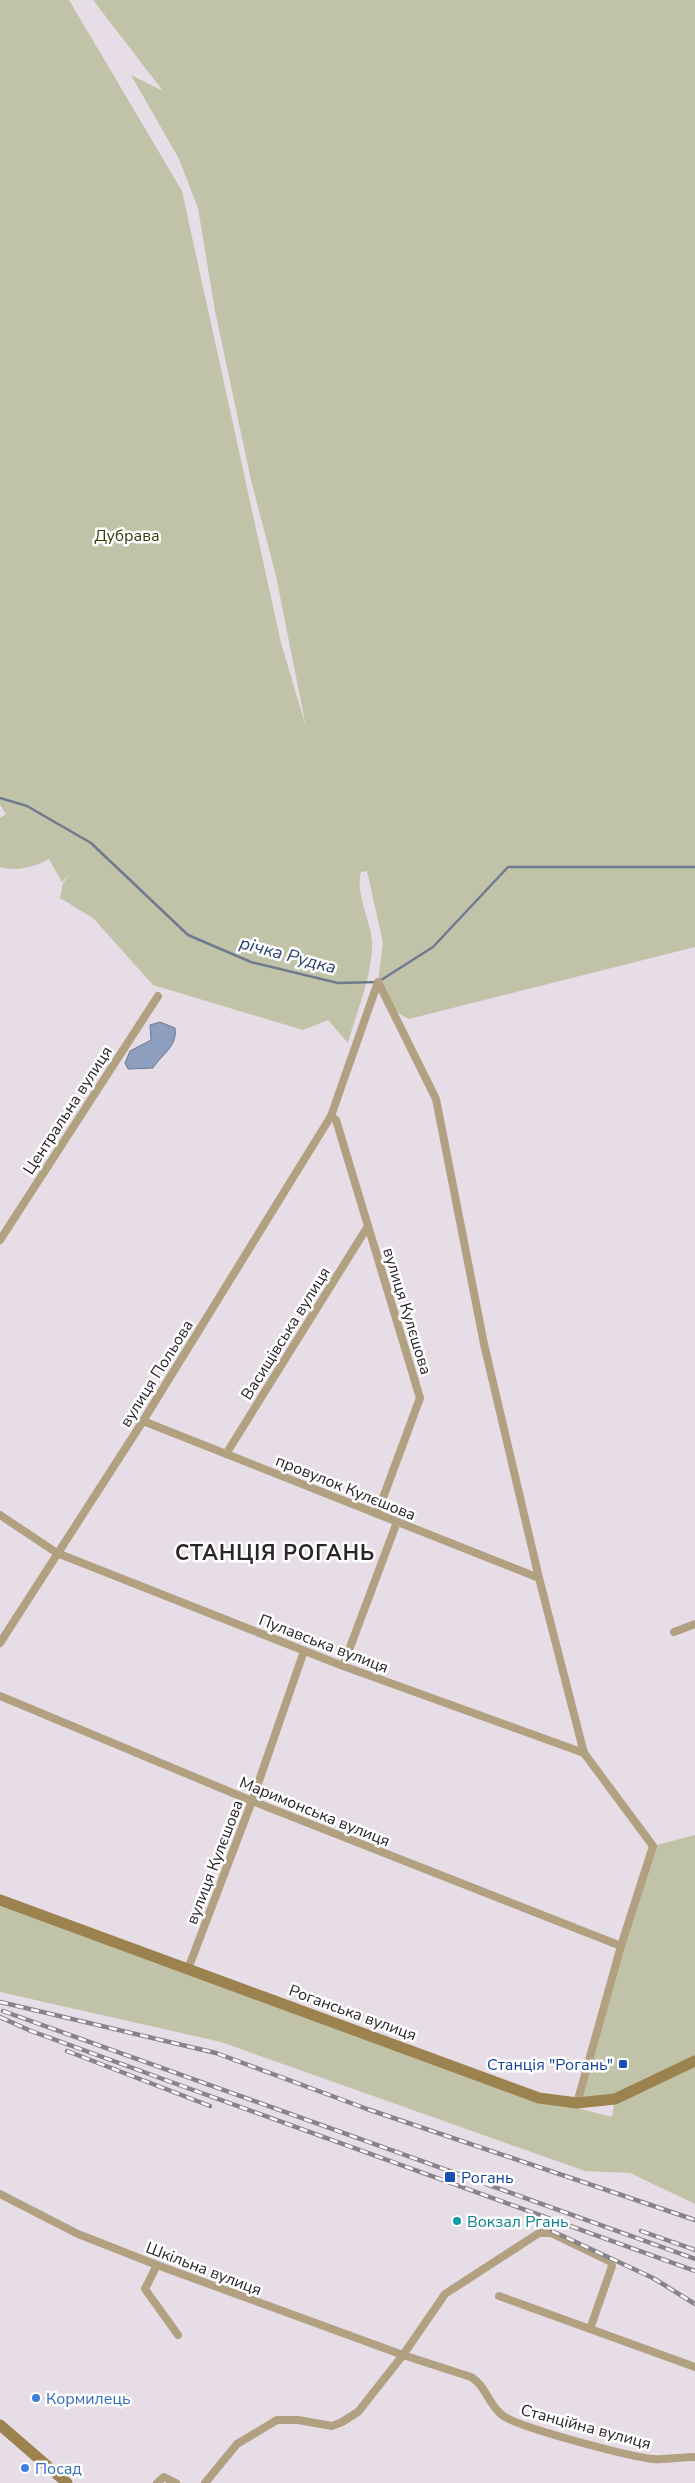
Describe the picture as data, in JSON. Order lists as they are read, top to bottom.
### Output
{
  "streets": {
    "street": [
      "Центральна вулиця",
      "вулиця Кулєшова",
      "Васищівська вулиця",
      "вулиця Польова",
      "провулок Кулєшова",
      "Пулавська вулиця",
      "Маримонська вулиця",
      "Роганська вулиця",
      "Шкільна вулиця",
      "Станційна вулиця"
    ]
  },
  "crossings": [
    ["вулиця Кулєшова", "Васищівська вулиця"],
    ["вулиця Кулєшова", "вулиця Польова"],
    ["вулиця Кулєшова", "провулок Кулєшова"],
    ["вулиця Кулєшова", "Пулавська вулиця"],
    ["вулиця Кулєшова", "Маримонська вулиця"],
    ["вулиця Кулєшова", "Роганська вулиця"],
    ["Васищівська вулиця", "провулок Кулєшова"],
    ["вулиця Польова", "провулок Кулєшова"],
    ["вулиця Польова", "Пулавська вулиця"],
    ["Шкільна вулиця", "Станційна вулиця"]
  ],
  "districts": ["СТАНЦІЯ РОГАНЬ"],
  "water": ["річка Рудка"],
  "parks": ["Дубрава"],
  "places": {
    "transit": ["Станція \"Рогань\"", "Рогань"],
    "other": ["Вокзал Ргань", "Кормилець", "Посад"]
  }
}
